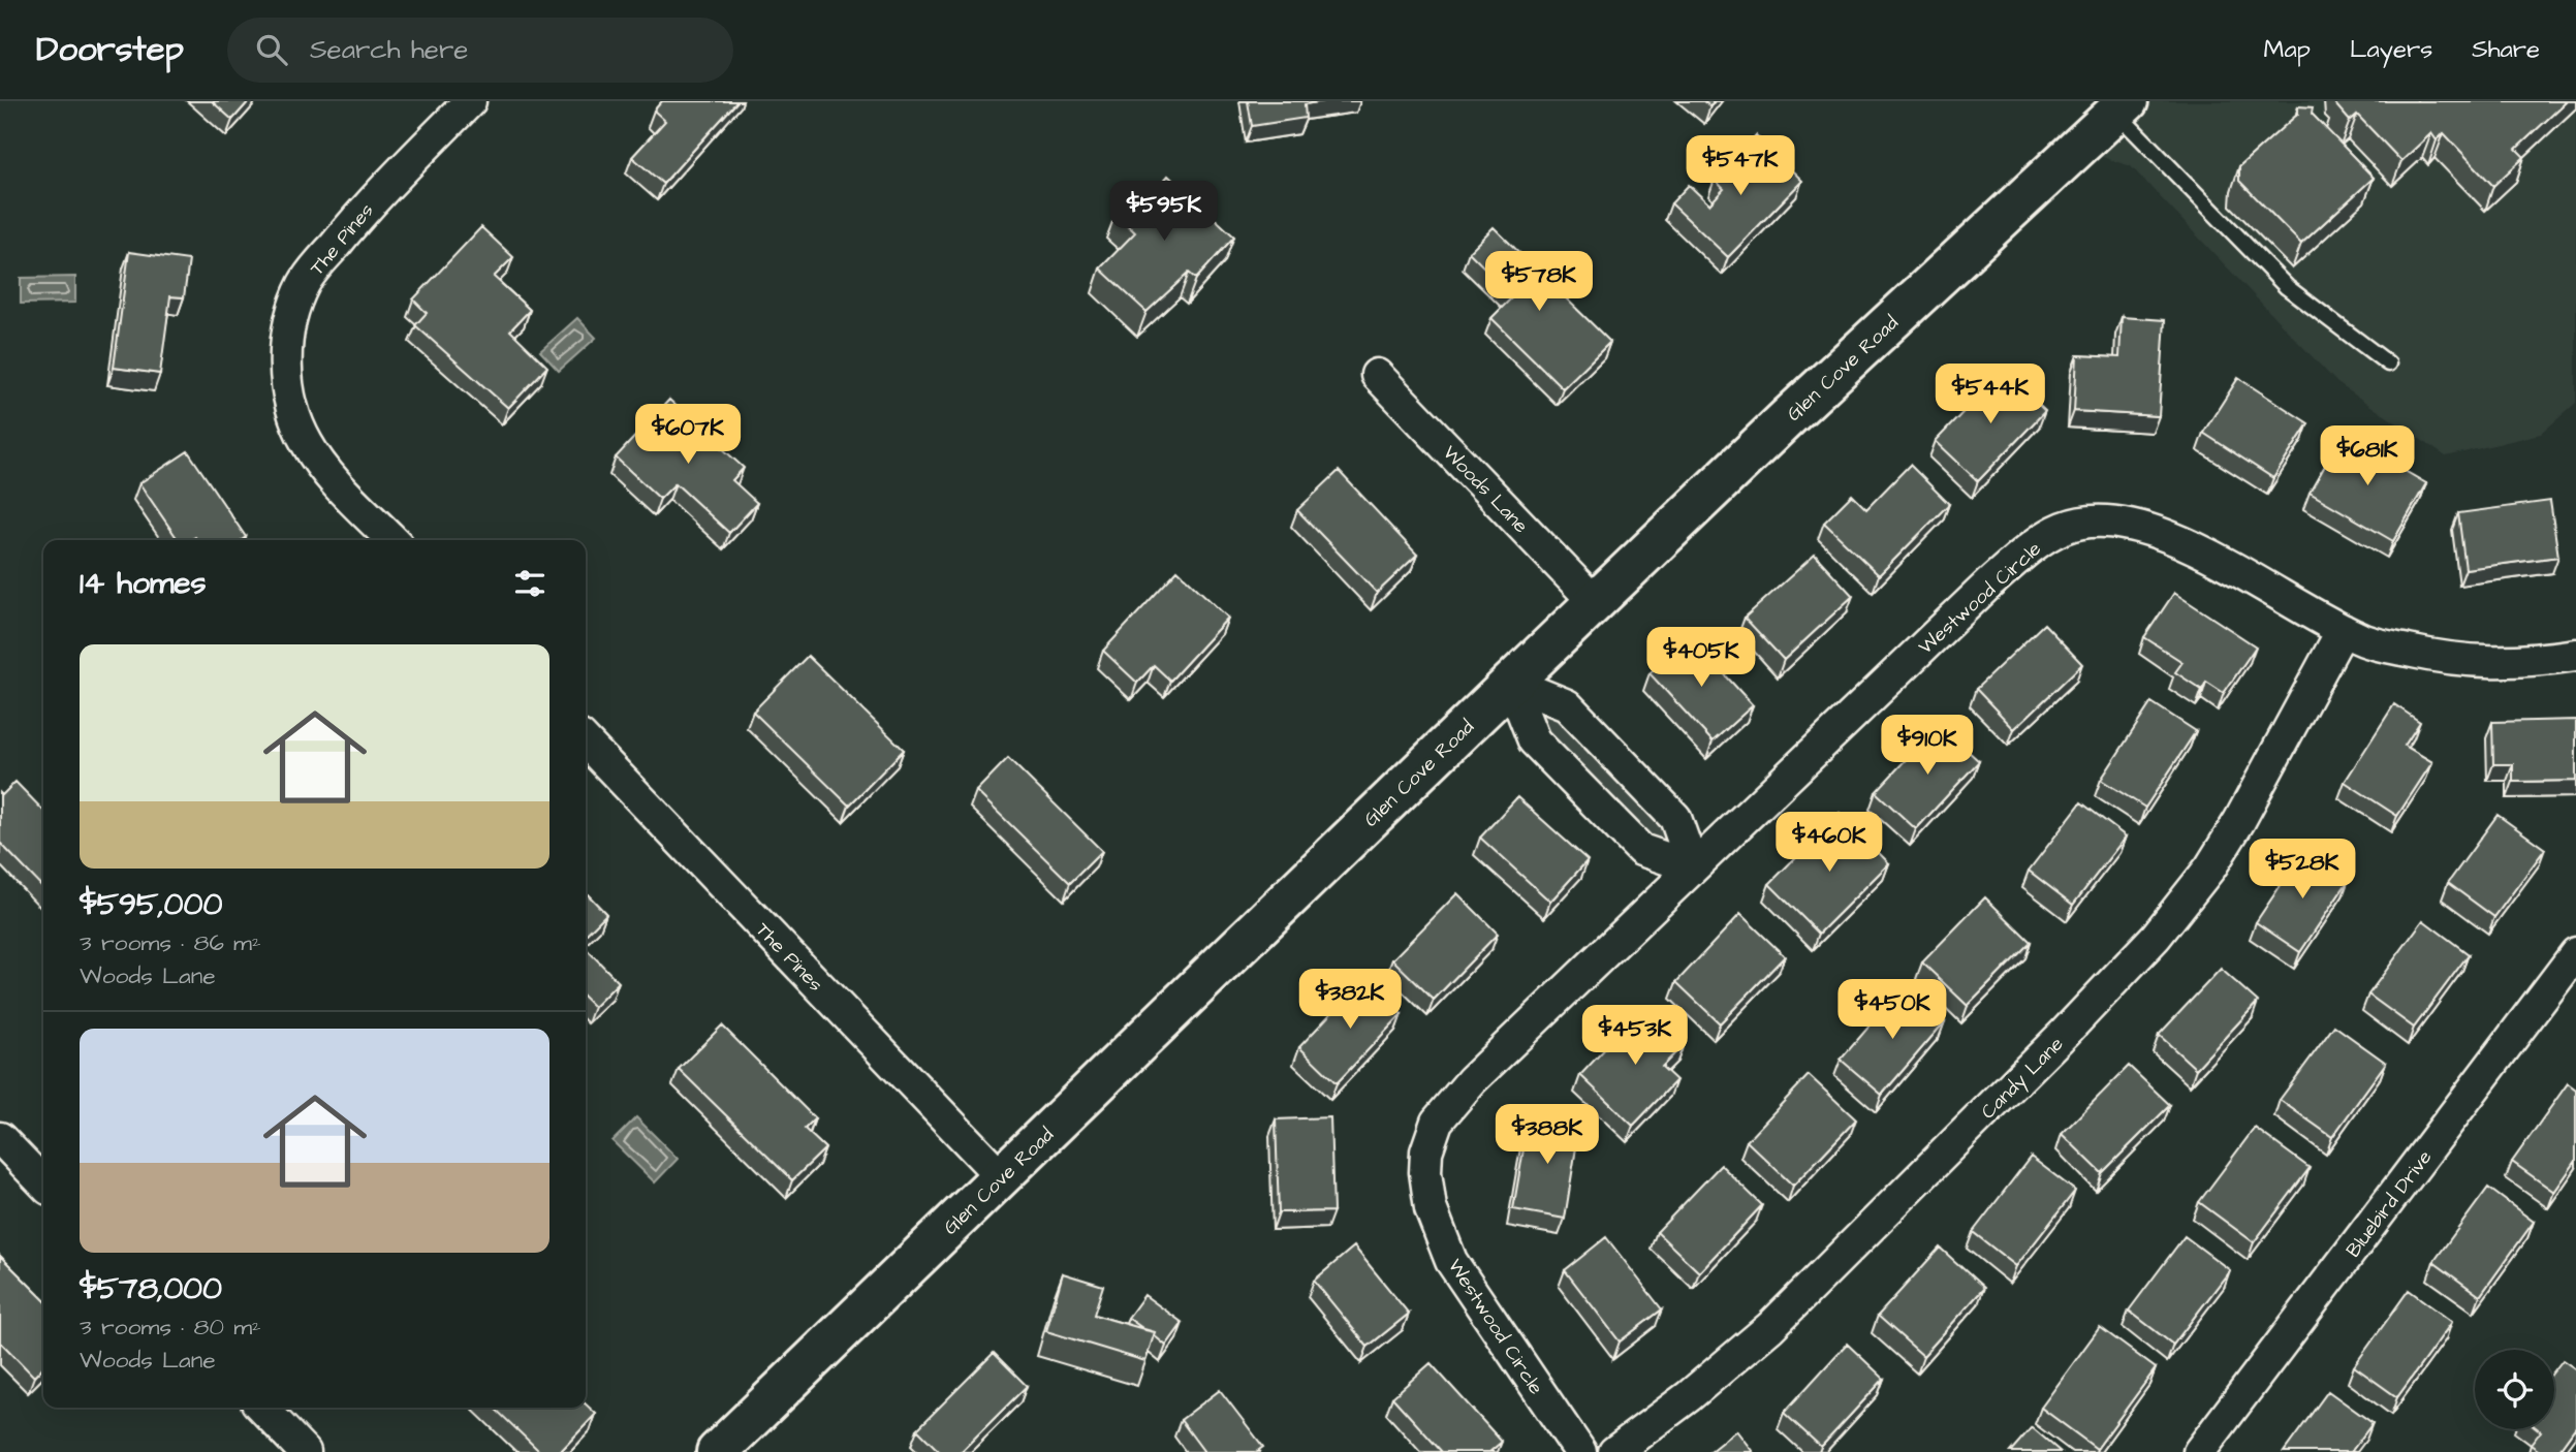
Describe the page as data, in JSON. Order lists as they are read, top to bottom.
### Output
{
  "streets": {
    "main road": ["Glen Cove Road"],
    "street": [
      "The Pines",
      "Woods Lane",
      "Westwood Circle",
      "Candy Lane",
      "Bluebird Drive"
    ]
  },
  "crossings": [
    ["The Pines", "Glen Cove Road"],
    ["Glen Cove Road", "Woods Lane"],
    ["Westwood Circle", "Candy Lane"]
  ],
  "page": {
    "header": "Doorstep",
    "search": "Search here",
    "nav": ["Map", "Layers", "Share"],
    "price": [
      "$547K",
      "$595K",
      "$578K",
      "$544K",
      "$607K",
      "$681K",
      "$405K",
      "$910K",
      "$460K",
      "$528K",
      "$382K",
      "$450K",
      "$453K",
      "$388K"
    ],
    "heading": "14 homes",
    "list": [
      {
        "name": "$595,000",
        "note": "3 rooms · 86 m² · Woods Lane"
      },
      {
        "name": "$578,000",
        "note": "3 rooms · 80 m² · Woods Lane"
      }
    ]
  }
}
